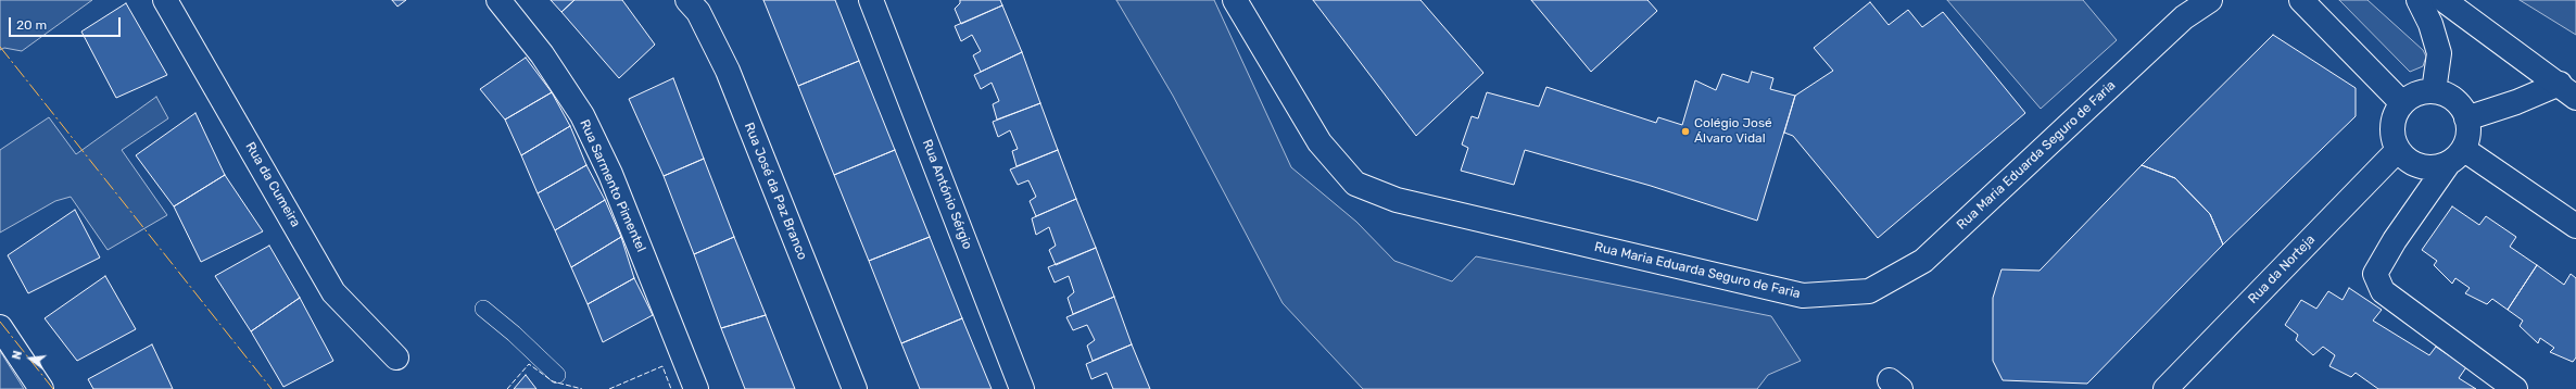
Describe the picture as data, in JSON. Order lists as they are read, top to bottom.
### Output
{
  "streets": {
    "street": [
      "Rua Maria Eduarda Seguro de Faria",
      "Rua da Cumeira",
      "Rua Sarmento Pimentel",
      "Rua José da Paz Branco",
      "Rua António Sérgio",
      "Rua da Norteja"
    ]
  },
  "places": ["Colégio José Álvaro Vidal"],
  "scale_bar": "20 m",
  "north": "left"
}
